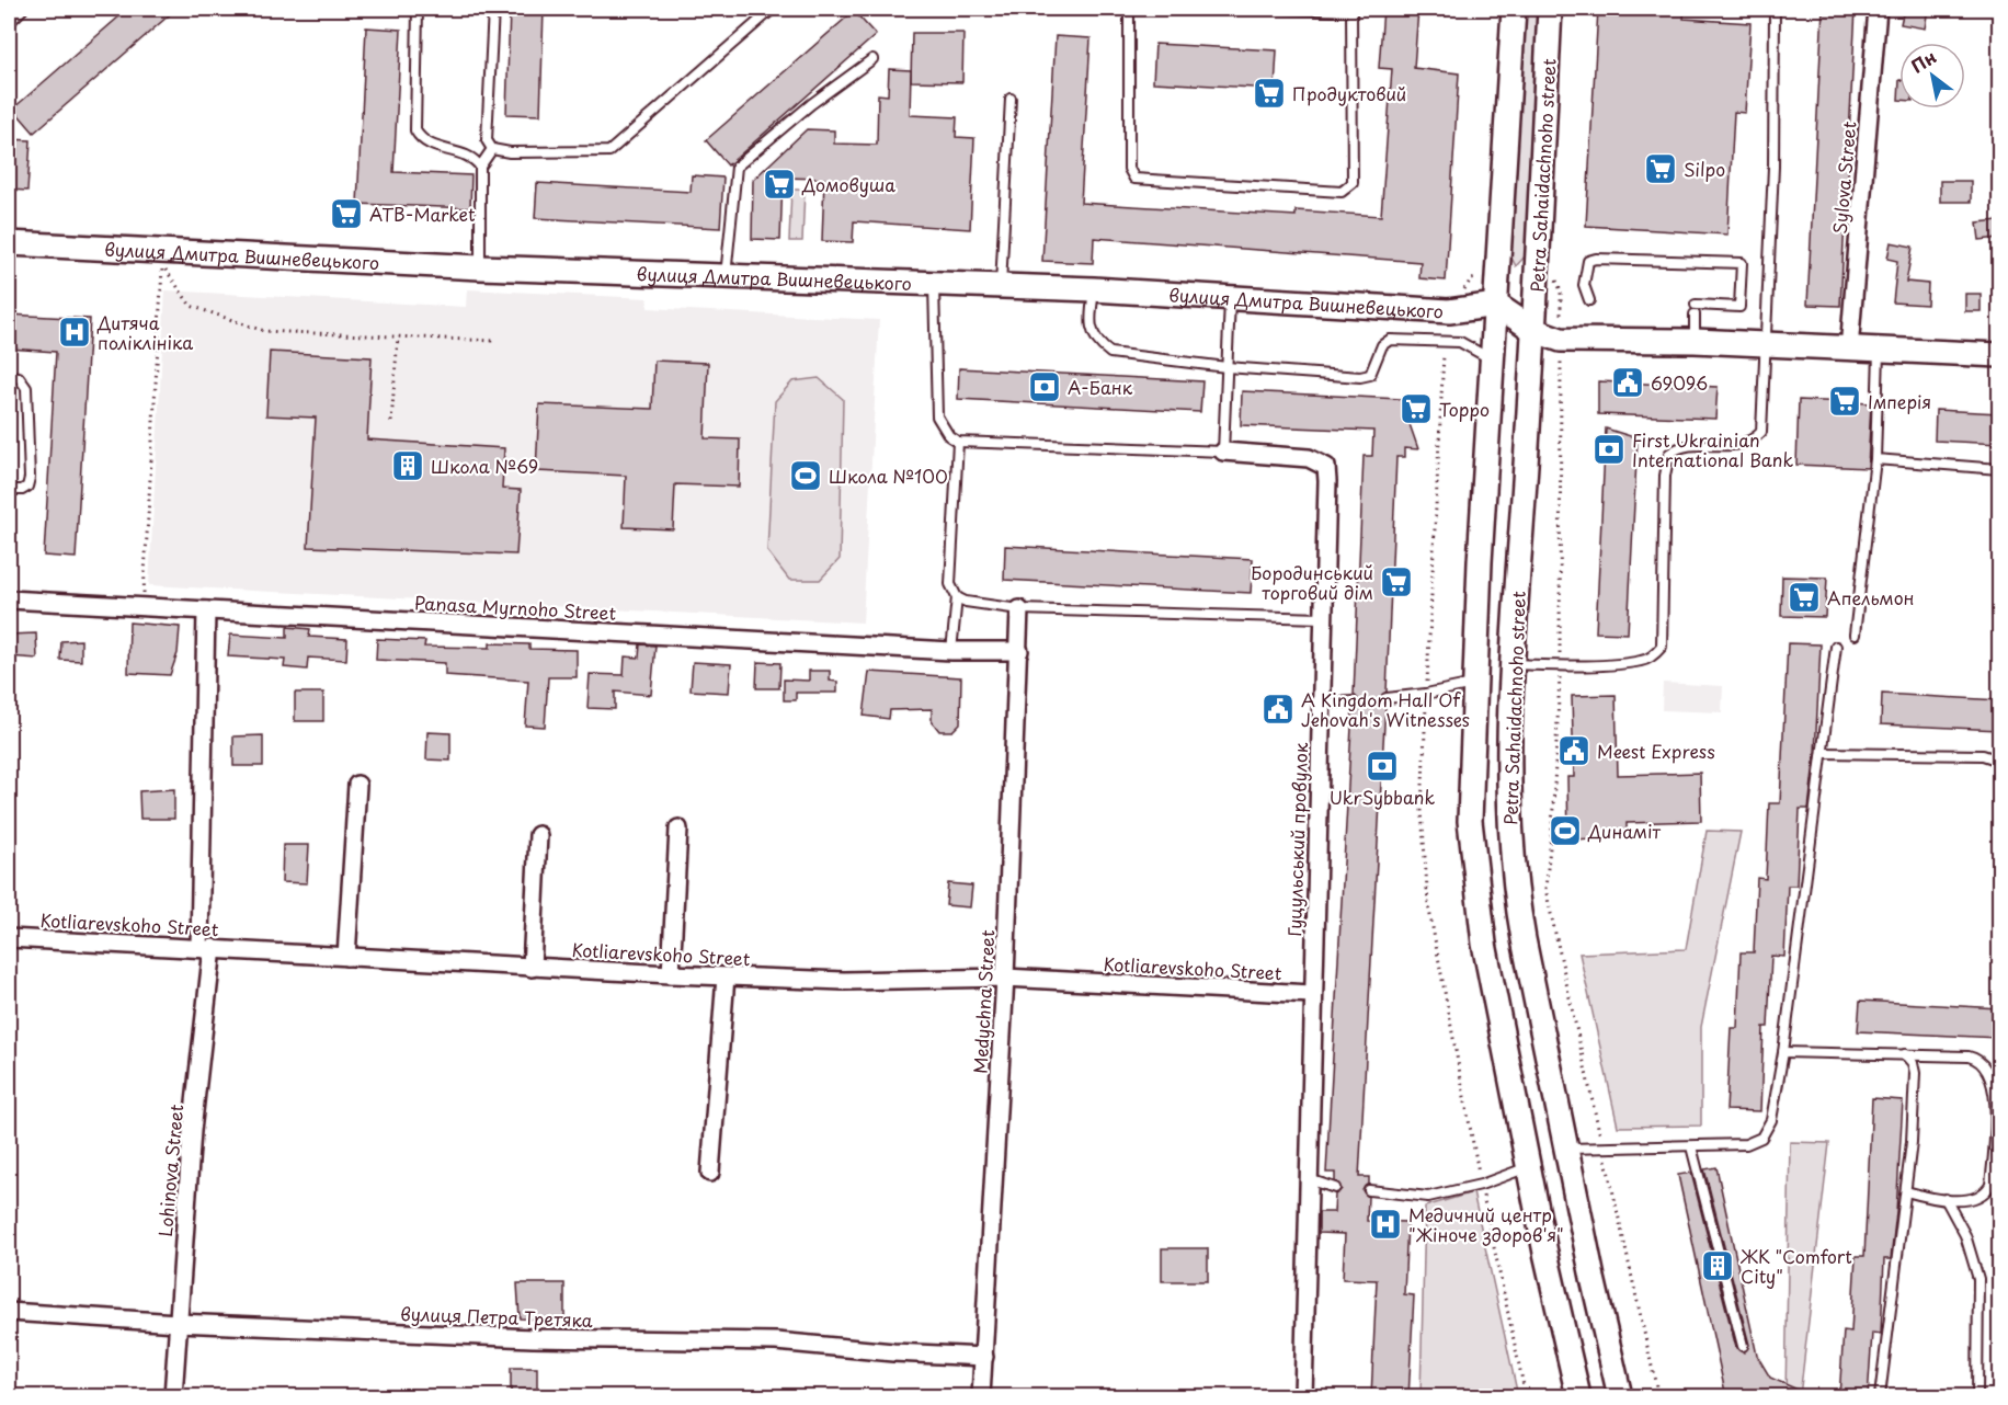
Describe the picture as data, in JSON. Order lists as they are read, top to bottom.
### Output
{
  "streets": {
    "street": [
      "Petra Sahaidachnoho street",
      "Sylova Street",
      "вулиця Дмитра Вишневецького",
      "Panasa Myrnoho Street",
      "Гуцульський провулок",
      "Kotliarevskoho Street",
      "Medychna Street",
      "Lohinova Street",
      "вулиця Петра Третяка"
    ]
  },
  "crossings": [
    ["Panasa Myrnoho Street", "Medychna Street"],
    ["Panasa Myrnoho Street", "Lohinova Street"],
    ["Гуцульський провулок", "Kotliarevskoho Street"],
    ["Kotliarevskoho Street", "Medychna Street"],
    ["Kotliarevskoho Street", "Lohinova Street"],
    ["Medychna Street", "вулиця Петра Третяка"],
    ["Lohinova Street", "вулиця Петра Третяка"]
  ],
  "places": {
    "supermarket": [
      "Продуктовий",
      "Silpo",
      "Домовуша",
      "ATB-Market",
      "Імперія",
      "Торро",
      "Бородинський торговий дім",
      "Апельмон"
    ],
    "hospital": ["Дитяча поліклініка", "Медичний центр \"Жіноче здоров'я\""],
    "public building": ["69096", "A Kingdom Hall Of Jehovah's Witnesses", "Meest Express"],
    "bank": ["А-Банк", "First Ukrainian International Bank", "UkrSybbank"],
    "building": ["Школа №69", "ЖК \"Comfort City\""],
    "sports": ["Школа №100", "Динаміт"]
  },
  "north": "top left"
}
